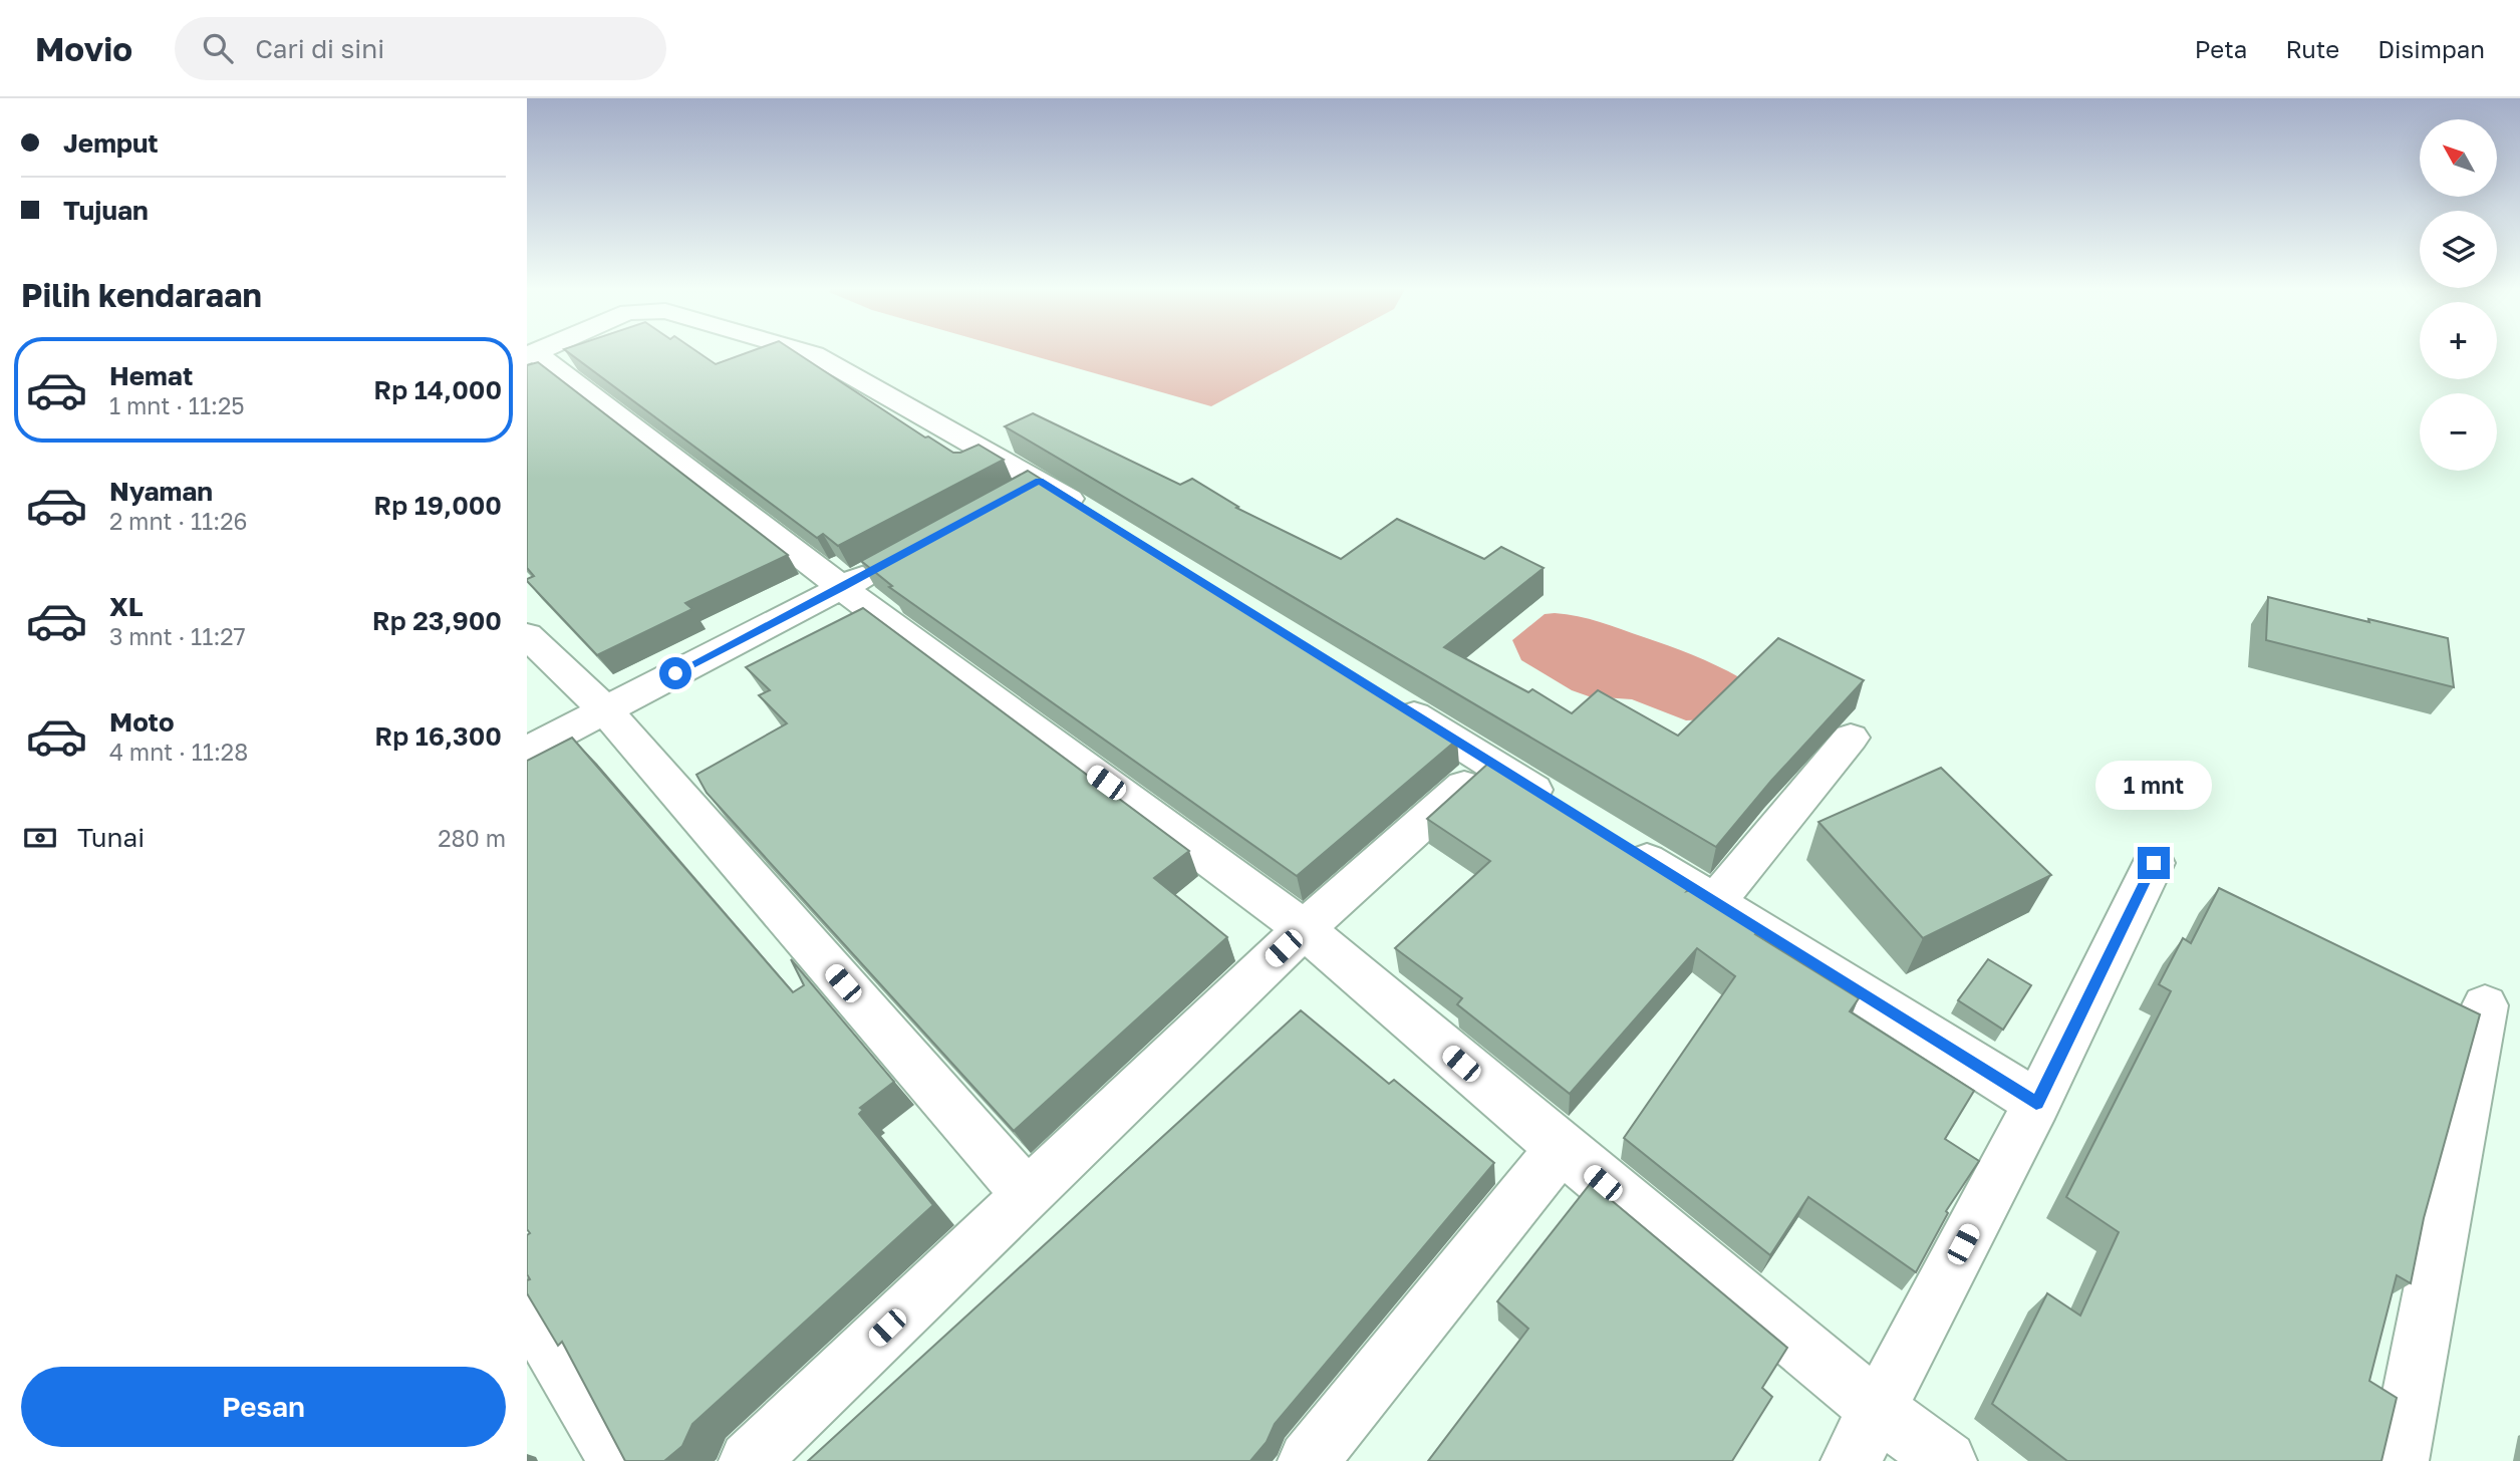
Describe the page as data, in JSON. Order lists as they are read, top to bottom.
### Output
{
  "north": "top left",
  "page": {
    "header": "Movio",
    "search": "Cari di sini",
    "nav": ["Peta", "Rute", "Disimpan"],
    "banner": ["Jemput", "Tujuan"],
    "map_buttons": ["+", "−"],
    "heading": "Pilih kendaraan",
    "list": [
      {
        "name": "Hemat",
        "note": "1 mnt · 11:25",
        "value": "Rp 14,000"
      },
      {
        "name": "Nyaman",
        "note": "2 mnt · 11:26",
        "value": "Rp 19,000"
      },
      {
        "name": "XL",
        "note": "3 mnt · 11:27",
        "value": "Rp 23,900"
      },
      {
        "name": "Moto",
        "note": "4 mnt · 11:28",
        "value": "Rp 16,300"
      }
    ],
    "bubble": "1 mnt",
    "pay": ["Tunai", "280 m"],
    "buttons": "Pesan"
  }
}
